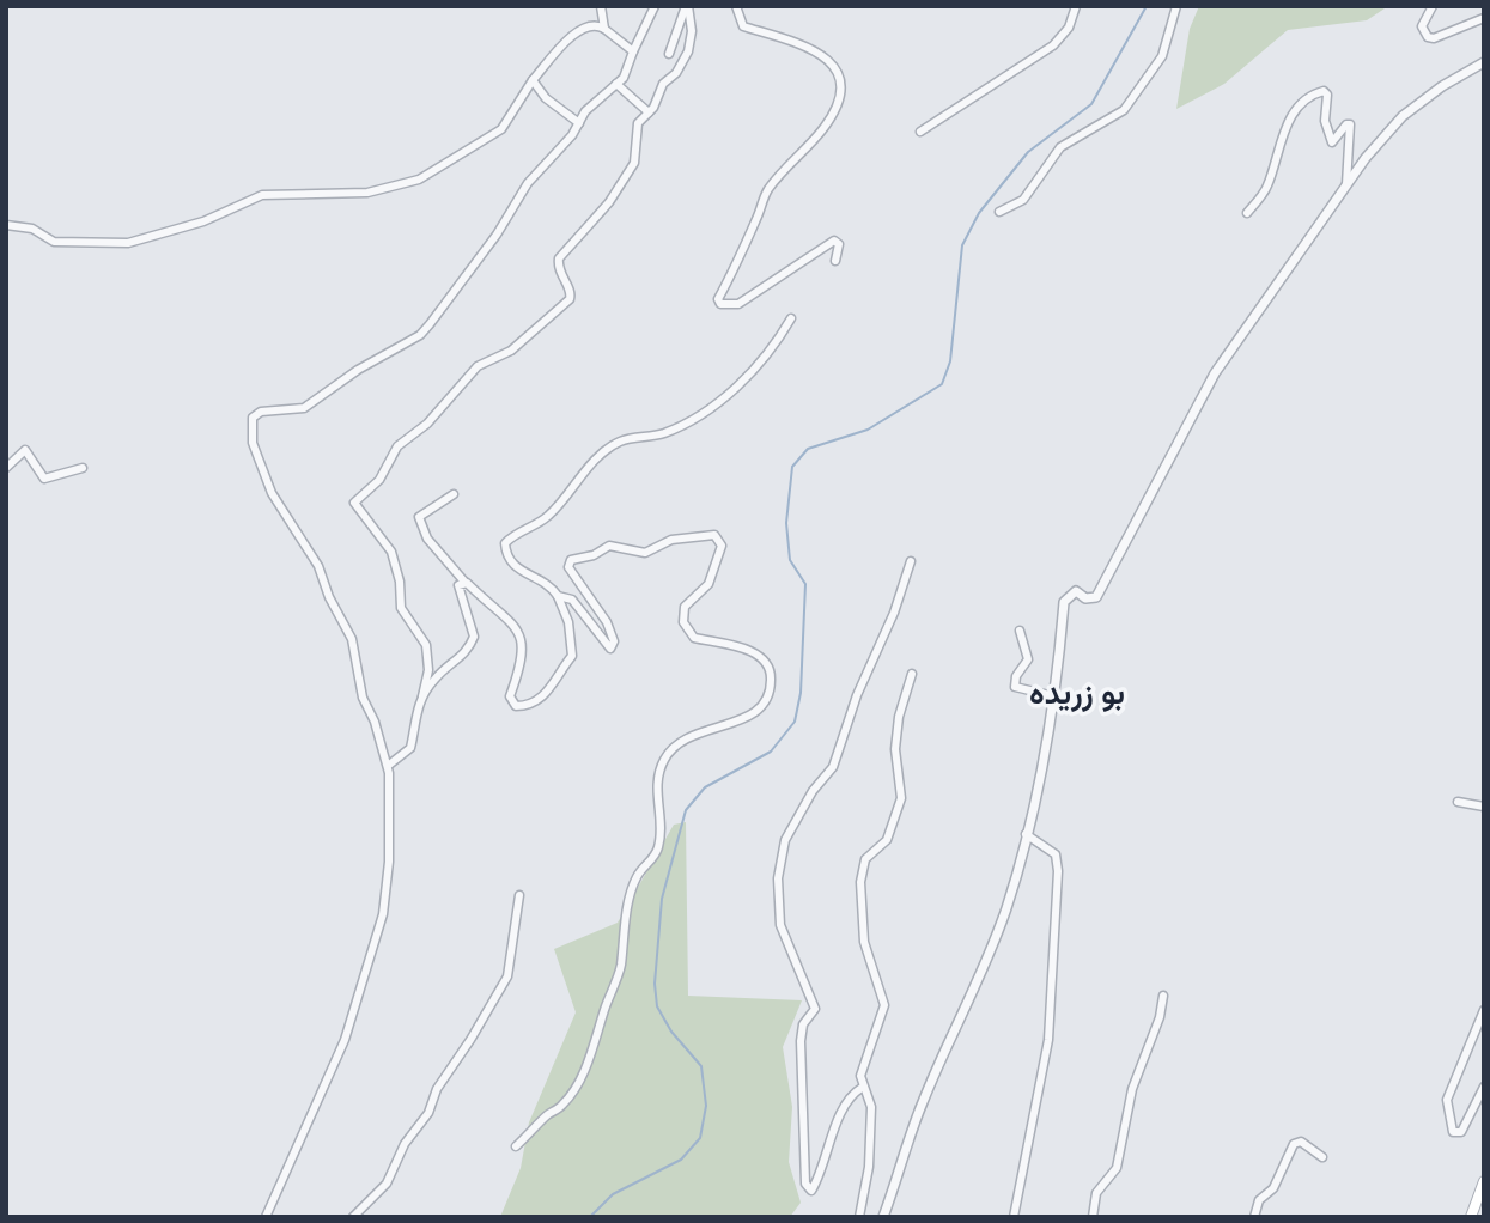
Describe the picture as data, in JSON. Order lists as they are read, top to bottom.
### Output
{
  "districts": ["بو زريده"]
}
